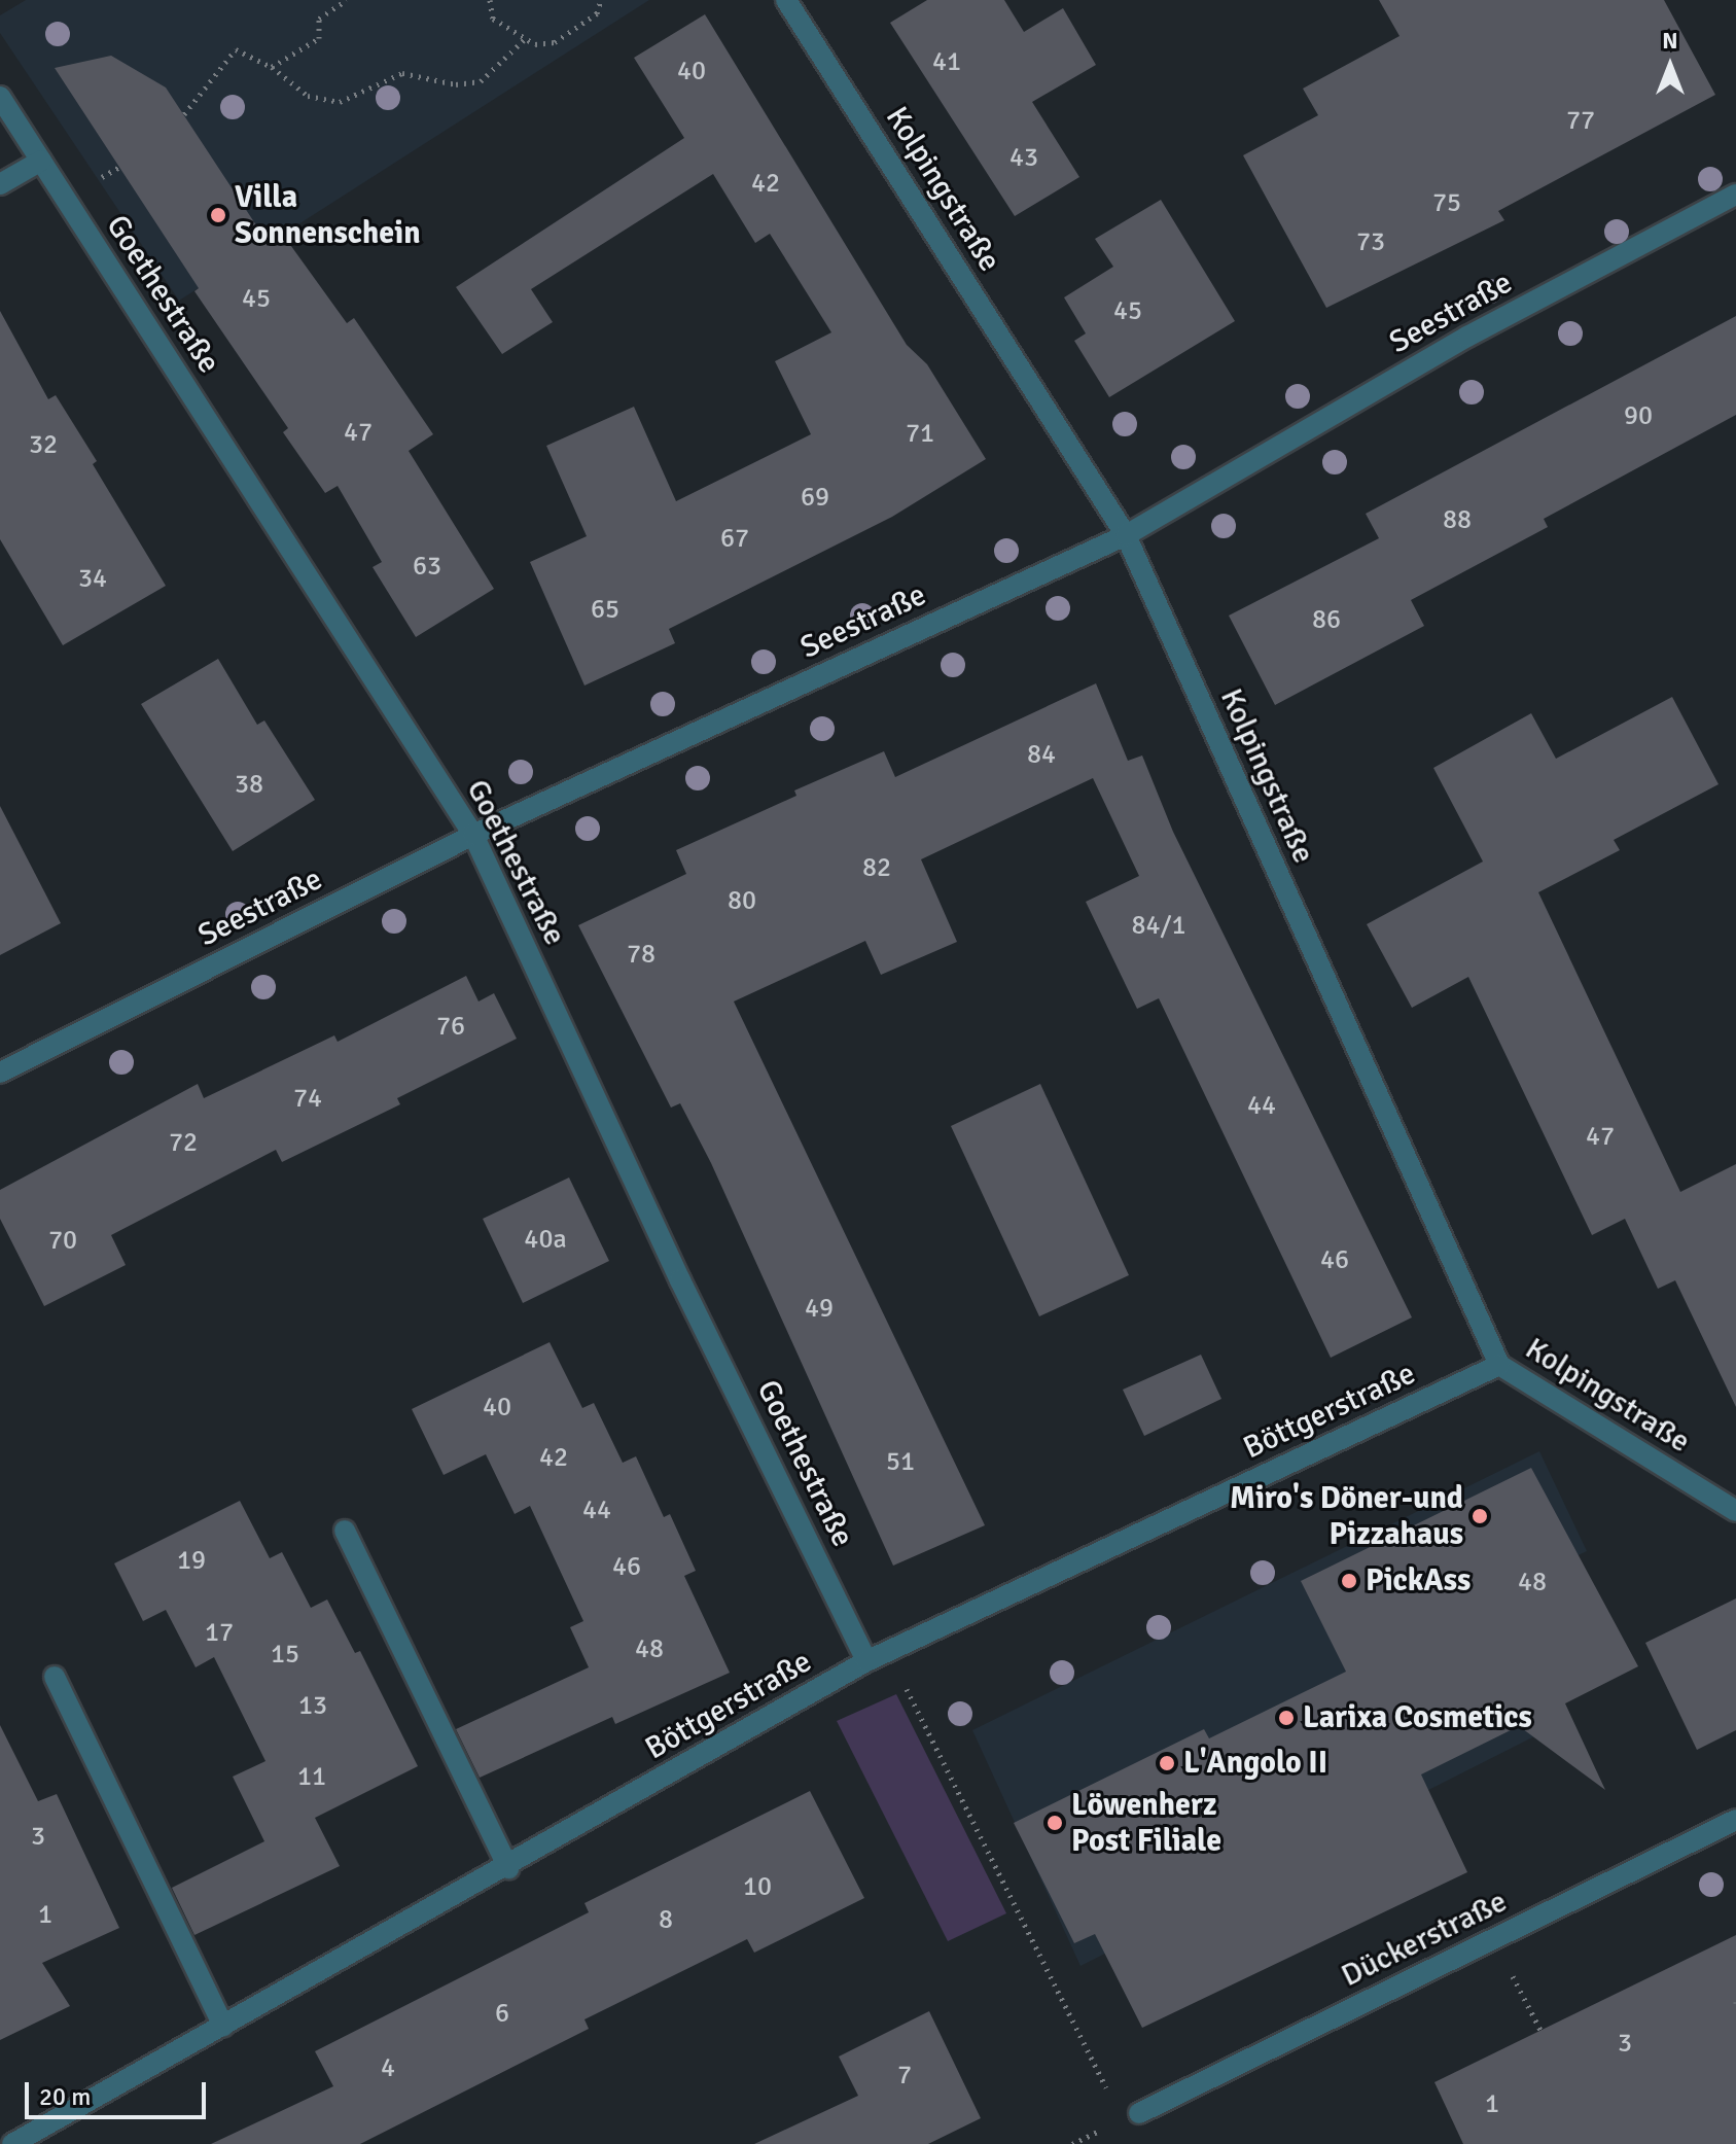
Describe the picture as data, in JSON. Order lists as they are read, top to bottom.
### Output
{
  "streets": {
    "street": [
      "Kolpingstraße",
      "Goethestraße",
      "Seestraße",
      "Böttgerstraße",
      "Dückerstraße"
    ]
  },
  "crossings": [
    ["Kolpingstraße", "Seestraße"],
    ["Kolpingstraße", "Böttgerstraße"],
    ["Goethestraße", "Seestraße"],
    ["Goethestraße", "Böttgerstraße"]
  ],
  "places": [
    "Villa Sonnenschein",
    "Miro's Döner-und Pizzahaus",
    "PickAss",
    "Larixa Cosmetics",
    "L'Angolo II",
    "Löwenherz Post Filiale"
  ],
  "house_numbers": [
    "41",
    "40",
    "77",
    "43",
    "42",
    "75",
    "73",
    "45",
    "45",
    "90",
    "47",
    "71",
    "32",
    "69",
    "88",
    "67",
    "63",
    "34",
    "65",
    "86",
    "84",
    "38",
    "82",
    "80",
    "84/1",
    "78",
    "76",
    "74",
    "44",
    "47",
    "72",
    "40a",
    "70",
    "46",
    "49",
    "40",
    "42",
    "51",
    "44",
    "19",
    "46",
    "48",
    "17",
    "48",
    "15",
    "13",
    "11",
    "3",
    "10",
    "1",
    "8",
    "6",
    "3",
    "4",
    "7",
    "1"
  ],
  "scale_bar": "20 m",
  "north": "top"
}
